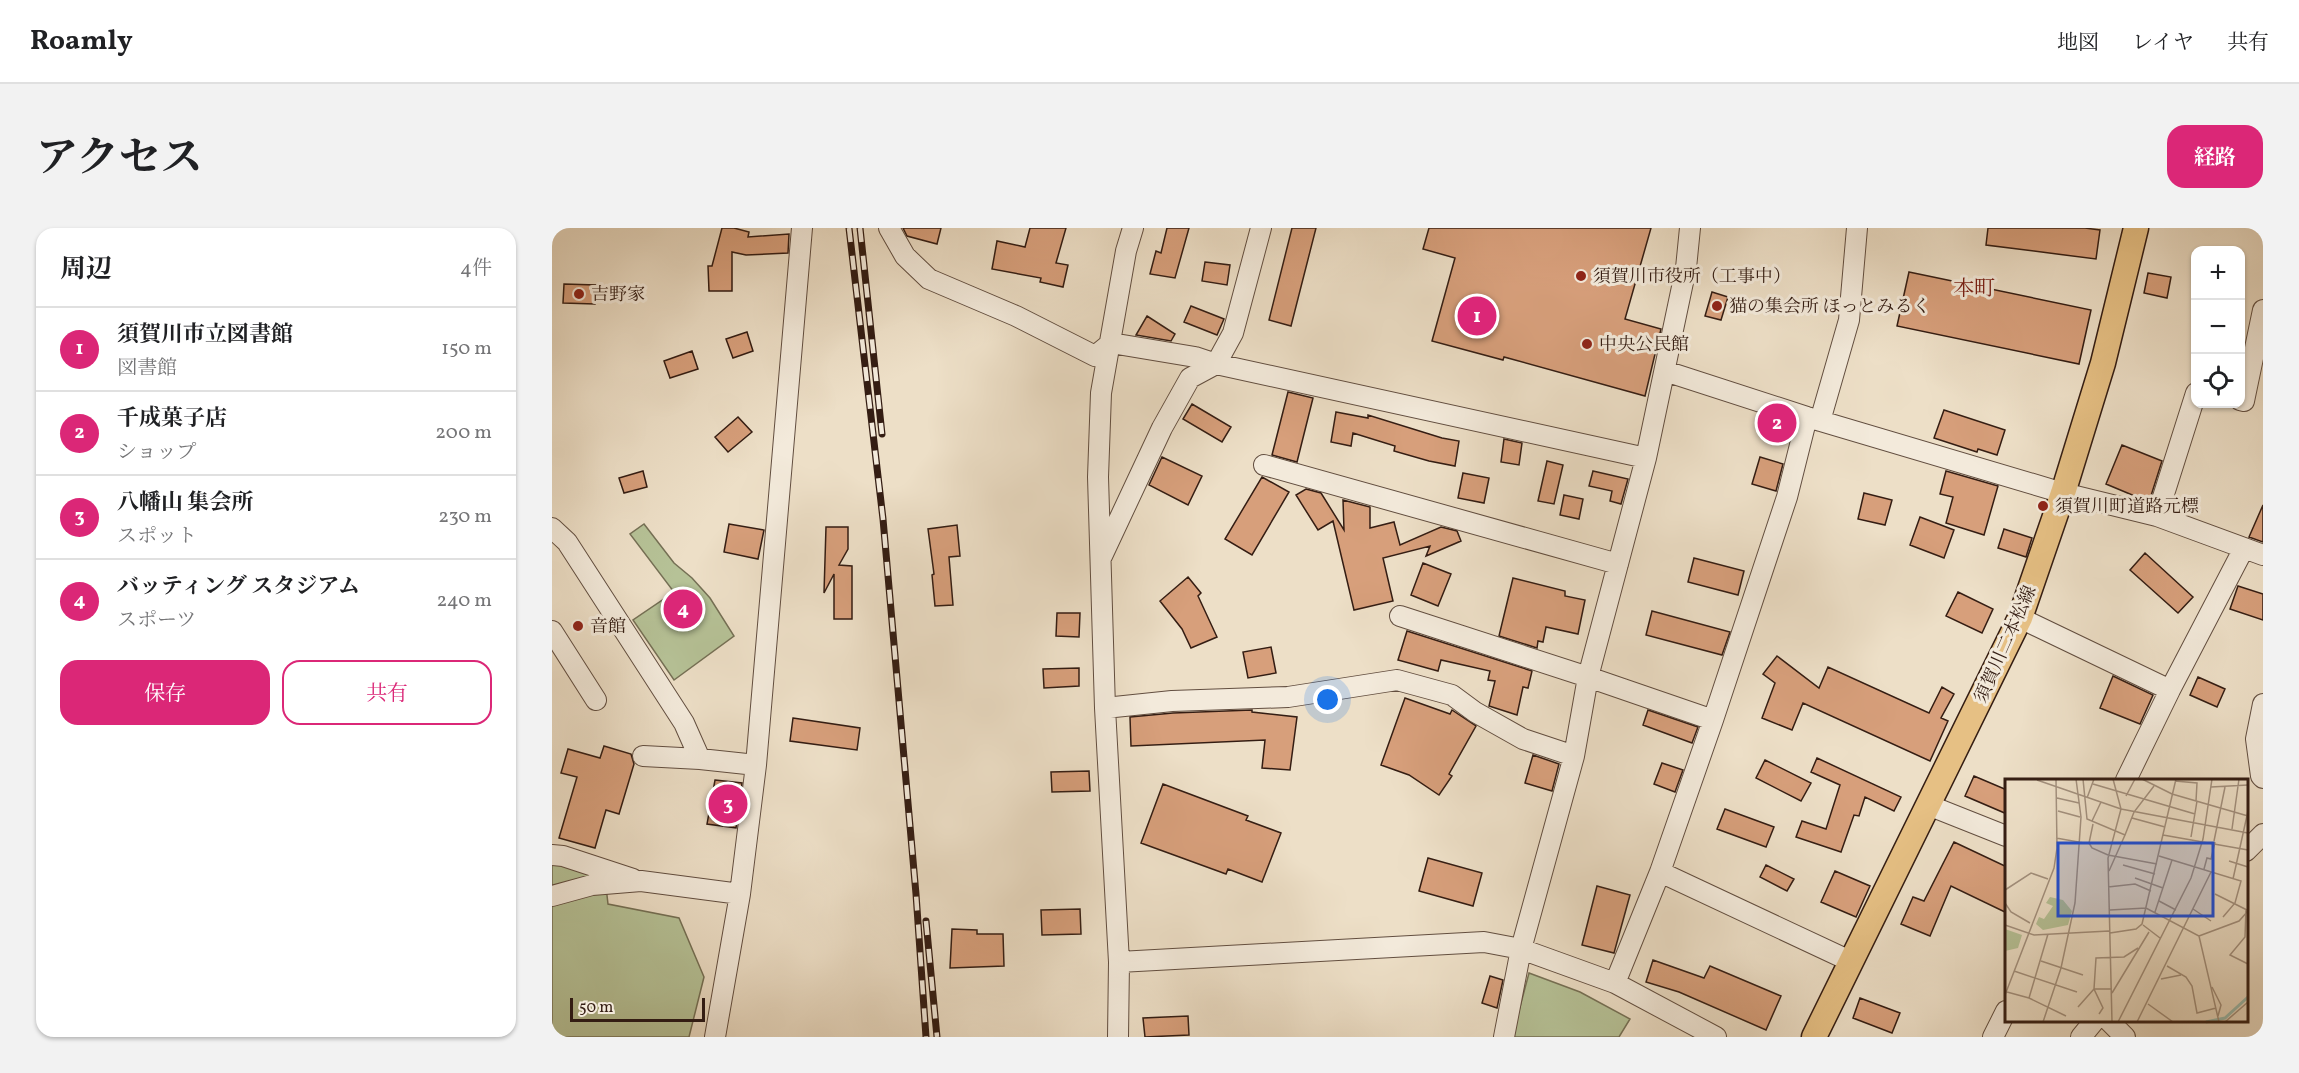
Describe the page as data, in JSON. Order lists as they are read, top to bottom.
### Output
{
  "streets": {
    "main road": ["須賀川二本松線"]
  },
  "districts": ["本町"],
  "places": [
    "須賀川市役所（工事中）",
    "吉野家",
    "猫の集会所 ほっとみるく",
    "中央公民館",
    "須賀川町道路元標",
    "音館"
  ],
  "scale_bar": "50 m",
  "page": {
    "header": "Roamly",
    "nav": ["地図", "レイヤ", "共有"],
    "title": "アクセス",
    "buttons": [
      "経路",
      ["保存", "共有"]
    ],
    "heading": ["周辺", "4件"],
    "map_buttons": ["+", "−"],
    "pins": [
      "1",
      "2",
      "4",
      "3"
    ],
    "list": [
      {
        "mark": "1",
        "name": "須賀川市立図書館",
        "note": "図書館",
        "value": "150 m"
      },
      {
        "mark": "2",
        "name": "千成菓子店",
        "note": "ショップ",
        "value": "200 m"
      },
      {
        "mark": "3",
        "name": "八幡山 集会所",
        "note": "スポット",
        "value": "230 m"
      },
      {
        "mark": "4",
        "name": "バッティング スタジアム",
        "note": "スポーツ",
        "value": "240 m"
      }
    ],
    "scale": "50 m"
  }
}
